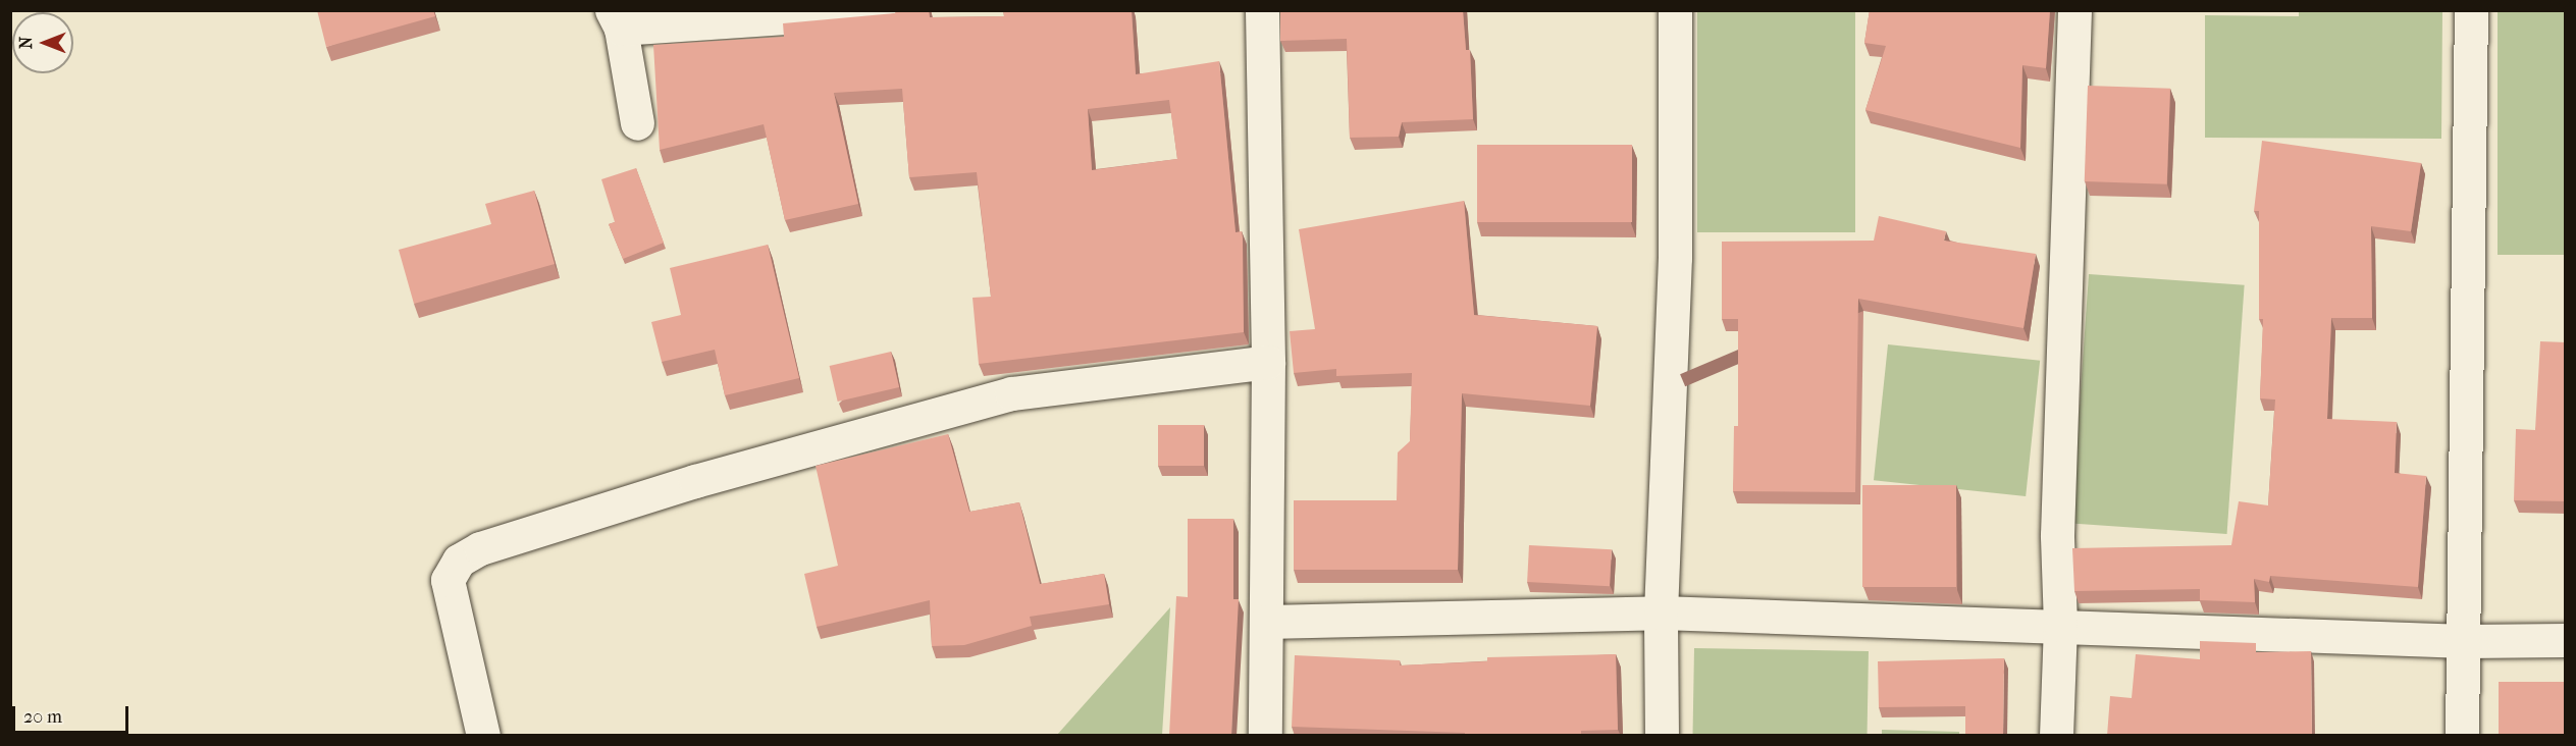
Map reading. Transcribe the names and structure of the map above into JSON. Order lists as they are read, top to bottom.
{
  "scale_bar": "20 m",
  "north": "left"
}
